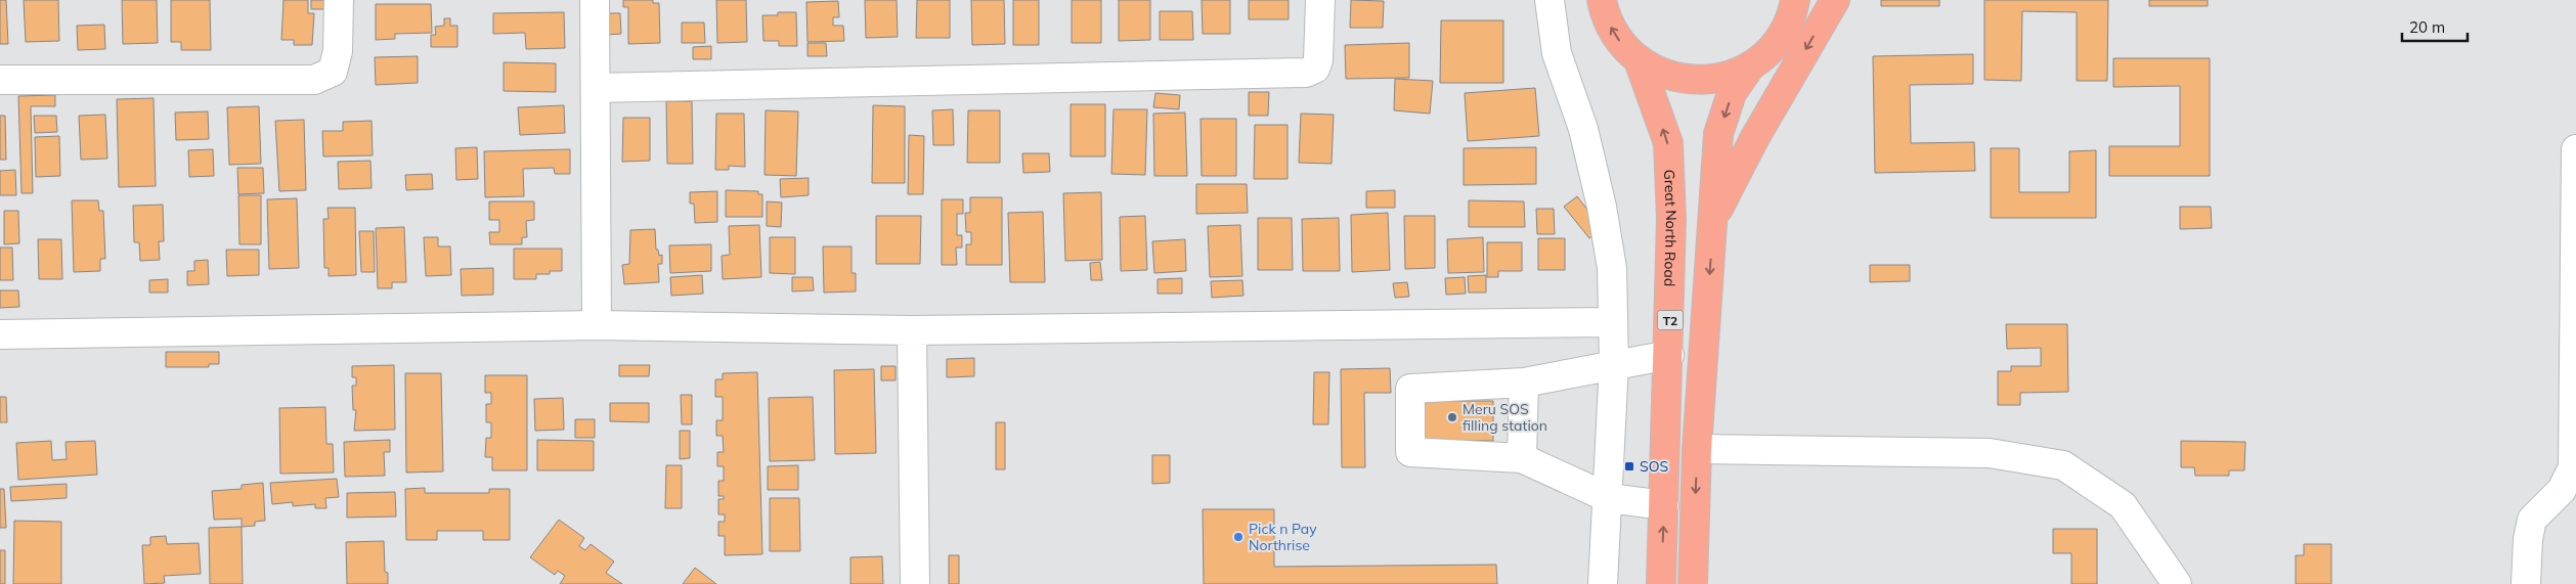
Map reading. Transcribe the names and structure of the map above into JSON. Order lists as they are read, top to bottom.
{
  "streets": {
    "main road": ["Great North Road", "T2"]
  },
  "crossings": [
    ["Great North Road", "T2"]
  ],
  "places": {
    "other": ["Meru SOS filling station", "Pick n Pay Northrise"],
    "transit": ["SOS"]
  },
  "scale_bar": "20 m"
}
